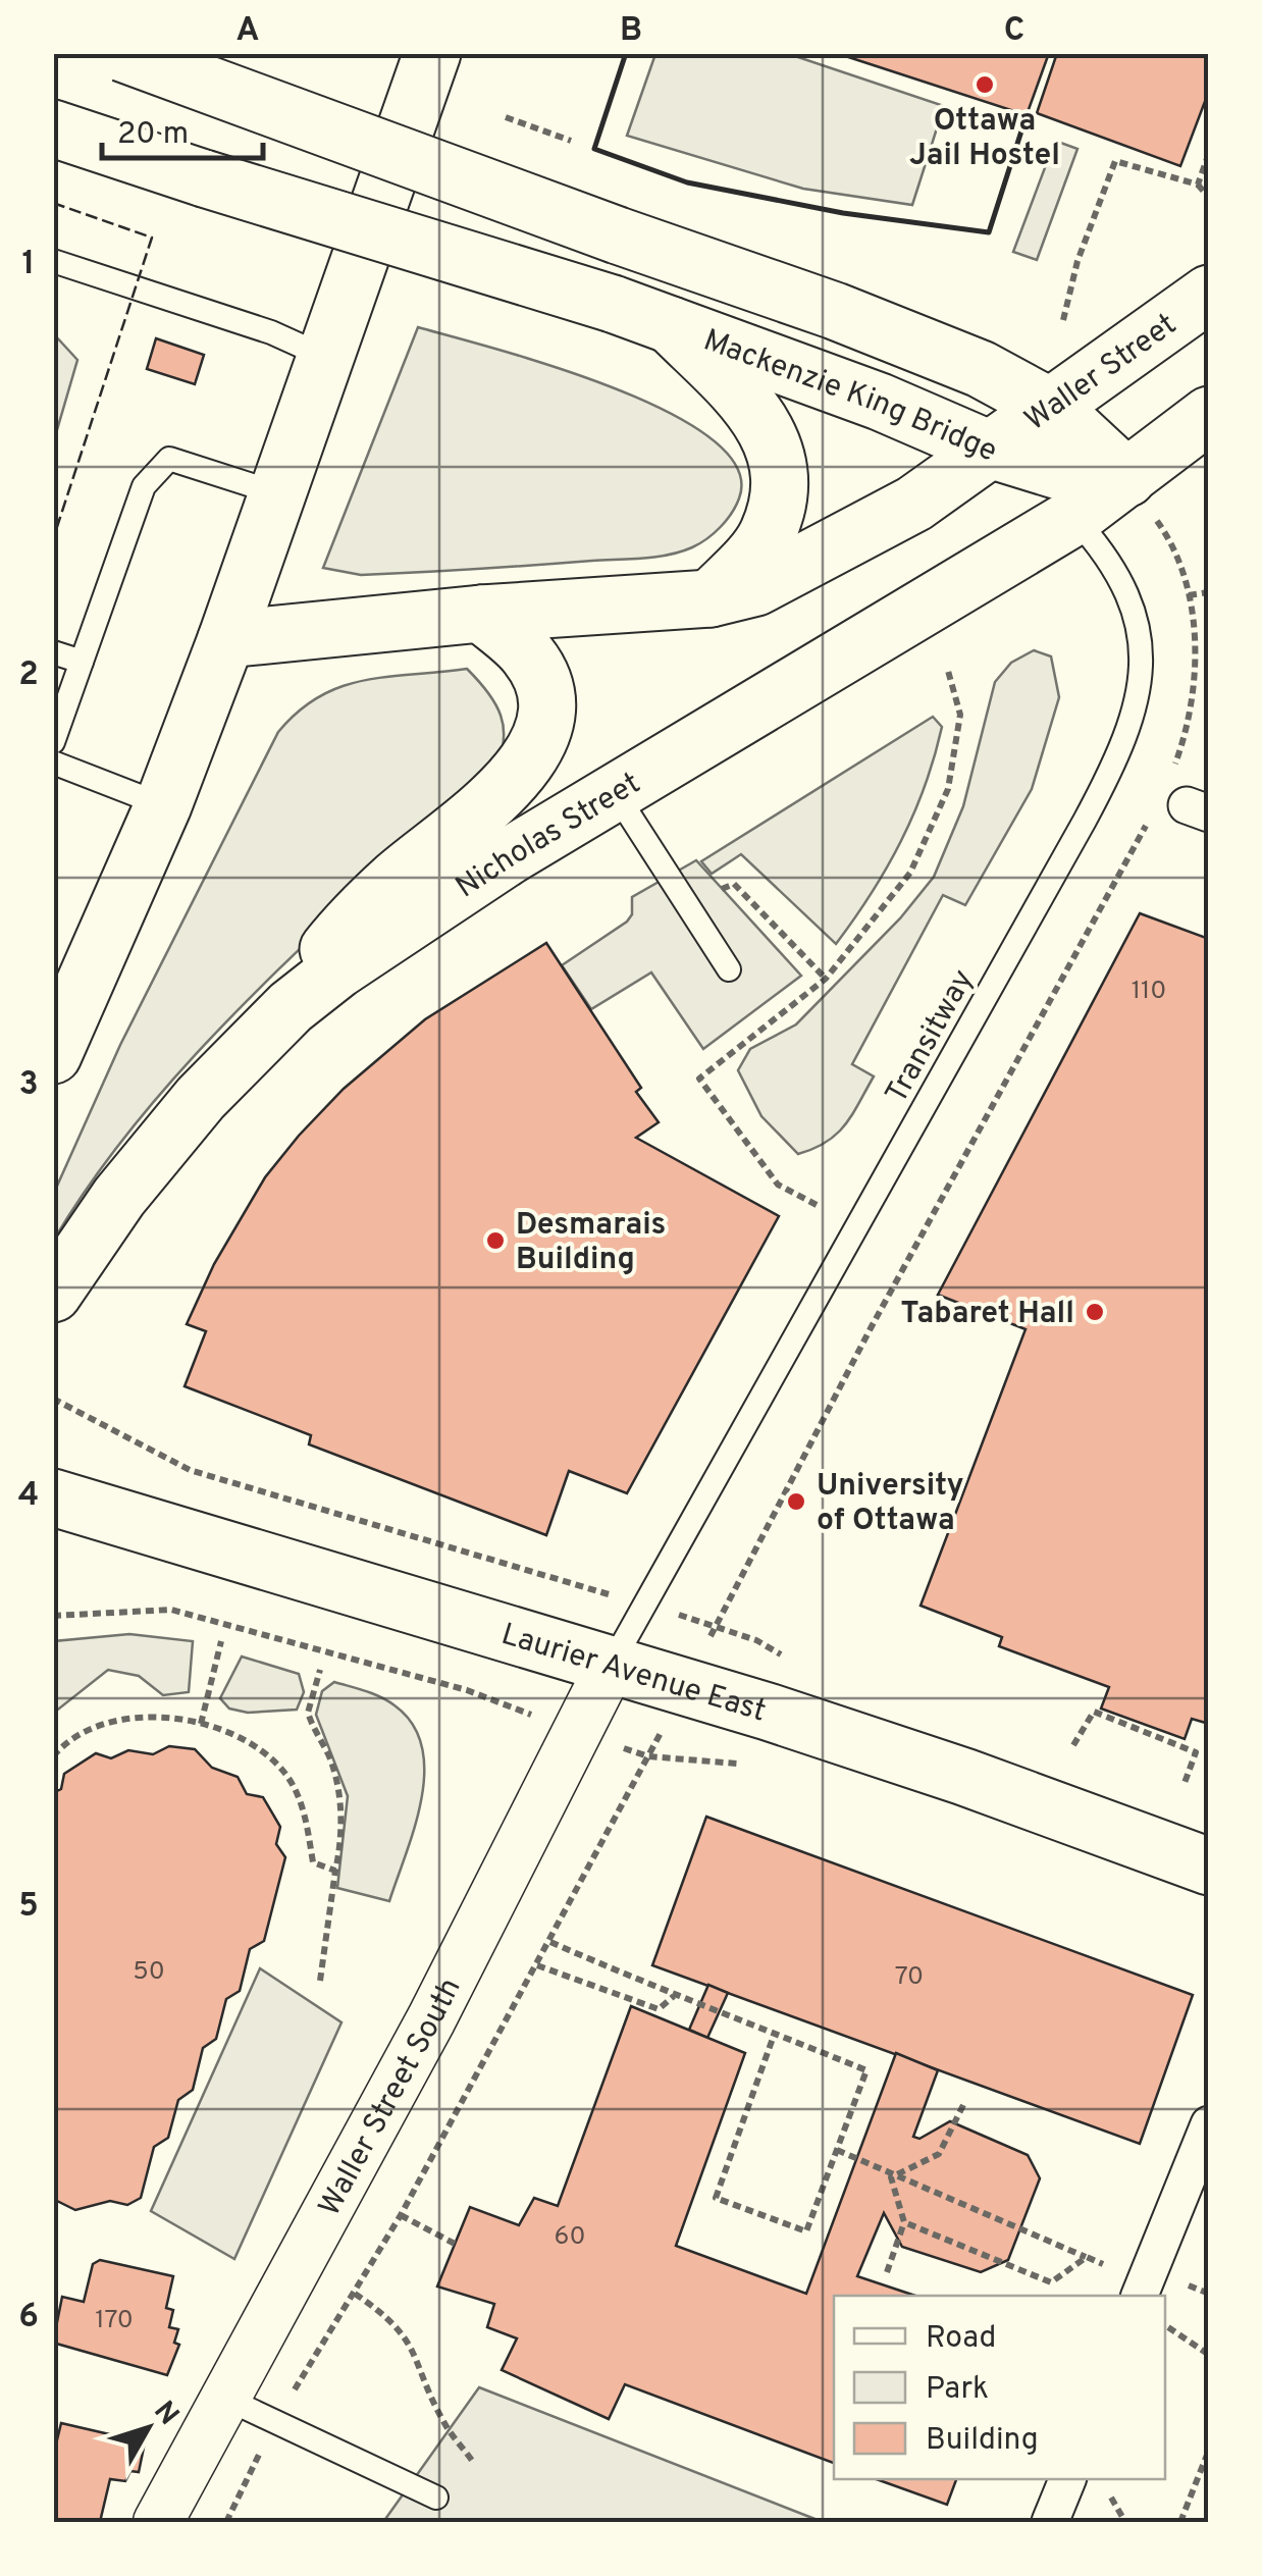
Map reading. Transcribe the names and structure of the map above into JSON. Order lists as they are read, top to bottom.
{
  "streets": {
    "main road": [
      "Waller Street",
      "Mackenzie King Bridge",
      "Nicholas Street",
      "Laurier Avenue East"
    ],
    "street": ["Waller Street South"],
    "lane": ["Transitway"]
  },
  "crossings": [
    ["Waller Street", "Mackenzie King Bridge"],
    ["Waller Street", "Transitway"],
    ["Mackenzie King Bridge", "Nicholas Street"],
    ["Mackenzie King Bridge", "Transitway"],
    ["Nicholas Street", "Transitway"],
    ["Transitway", "Laurier Avenue East"],
    ["Transitway", "Waller Street South"],
    ["Laurier Avenue East", "Waller Street South"]
  ],
  "places": [
    "Ottawa Jail Hostel",
    "Desmarais Building",
    "Tabaret Hall",
    "University of Ottawa"
  ],
  "house_numbers": [
    "110",
    "50",
    "70",
    "60",
    "170"
  ],
  "legend": ["Road", "Park", "Building"],
  "scale_bar": "20 m",
  "north": "top right",
  "grid": {
    "columns": ["A", "B", "C"],
    "rows": [
      "1",
      "2",
      "3",
      "4",
      "5",
      "6"
    ]
  }
}
